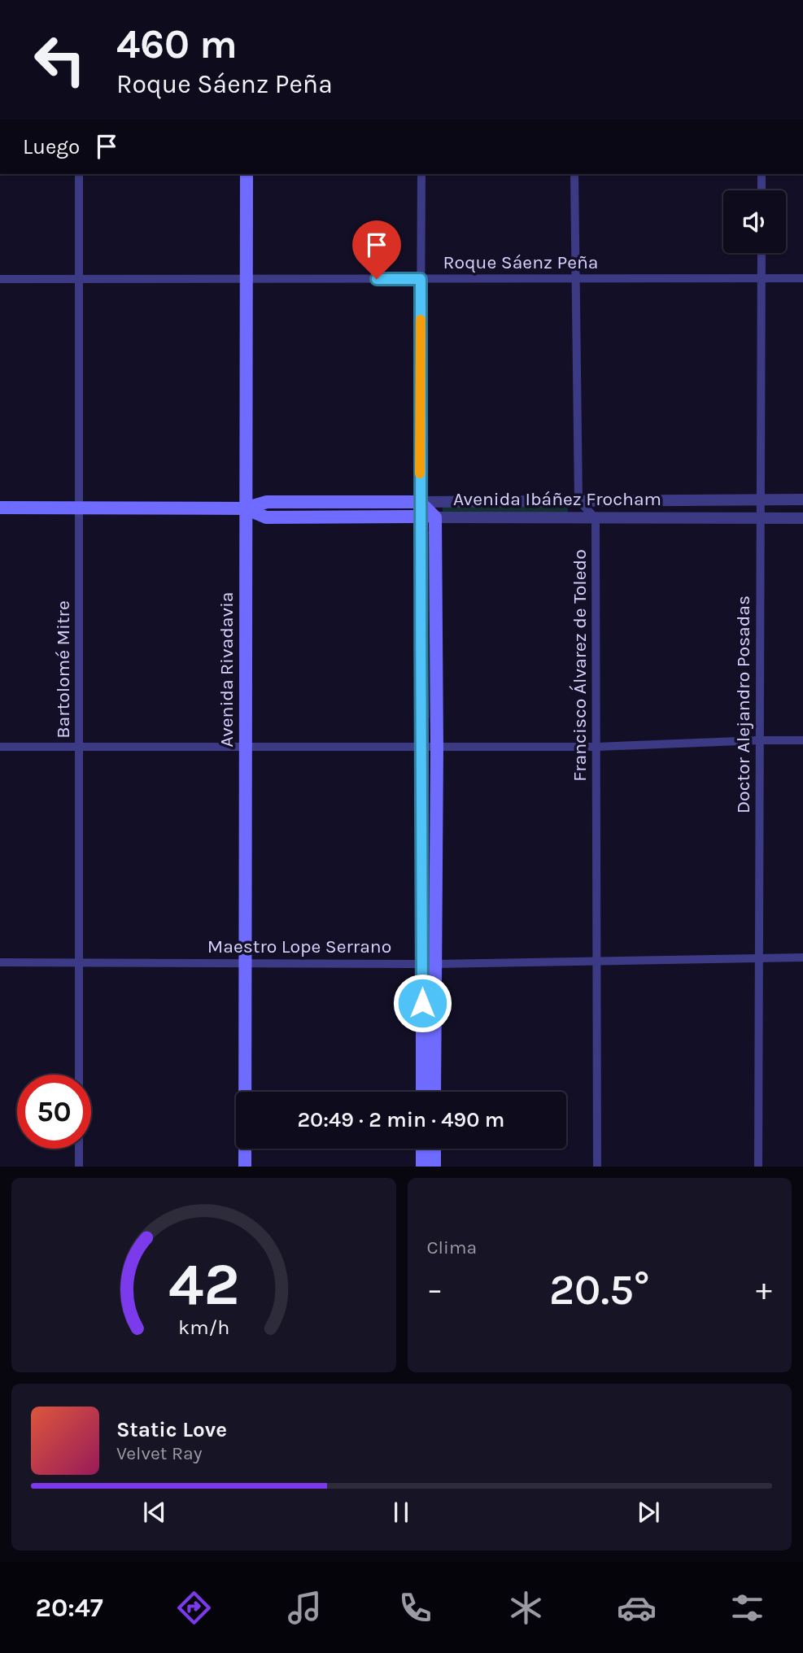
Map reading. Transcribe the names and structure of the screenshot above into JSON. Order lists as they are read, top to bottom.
{
  "streets": {
    "main road": ["Avenida Ibáñez Frocham", "Avenida Rivadavia"],
    "street": [
      "Roque Sáenz Peña",
      "Francisco Álvarez de Toledo",
      "Bartolomé Mitre",
      "Doctor Alejandro Posadas",
      "Maestro Lope Serrano"
    ]
  },
  "crossings": [
    ["Roque Sáenz Peña", "Bartolomé Mitre"],
    ["Roque Sáenz Peña", "Avenida Rivadavia"],
    ["Roque Sáenz Peña", "Doctor Alejandro Posadas"],
    ["Avenida Ibáñez Frocham", "Francisco Álvarez de Toledo"],
    ["Avenida Ibáñez Frocham", "Bartolomé Mitre"],
    ["Avenida Ibáñez Frocham", "Avenida Rivadavia"],
    ["Avenida Ibáñez Frocham", "Doctor Alejandro Posadas"],
    ["Francisco Álvarez de Toledo", "Maestro Lope Serrano"],
    ["Bartolomé Mitre", "Maestro Lope Serrano"],
    ["Avenida Rivadavia", "Maestro Lope Serrano"],
    ["Doctor Alejandro Posadas", "Maestro Lope Serrano"]
  ],
  "page": {
    "turn": ["460 m", "Roque Sáenz Peña"],
    "then": "Luego",
    "limit": "50",
    "trip": "20:49 · 2 min · 490 m",
    "tile": "Clima",
    "heat": ["−", "20.5°", "+"],
    "song": ["Static Love", "Velvet Ray"],
    "tabs": "20:47",
    "gauge": ["42", "km/h"]
  }
}
